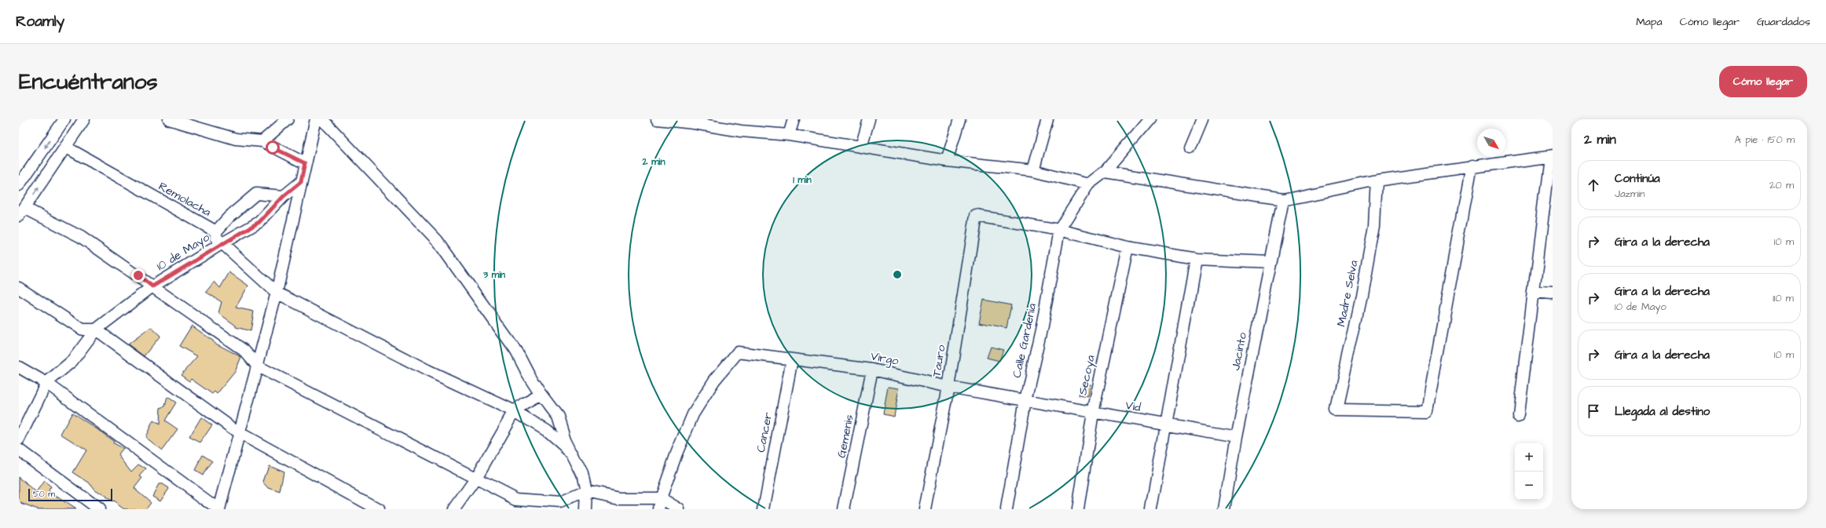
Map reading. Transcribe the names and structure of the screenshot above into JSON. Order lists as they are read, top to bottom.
{
  "streets": {
    "street": [
      "Remolacha",
      "10 de Mayo",
      "Madre Selva",
      "Calle Gardenia",
      "Jacinto",
      "Virgo",
      "Tauro",
      "Secoya",
      "Vid",
      "Cancer",
      "Gemenis"
    ]
  },
  "crossings": [
    ["Remolacha", "10 de Mayo"],
    ["Calle Gardenia", "Virgo"],
    ["Calle Gardenia", "Tauro"],
    ["Calle Gardenia", "Vid"],
    ["Jacinto", "Vid"],
    ["Virgo", "Tauro"],
    ["Virgo", "Vid"],
    ["Virgo", "Cancer"],
    ["Virgo", "Gemenis"],
    ["Secoya", "Vid"]
  ],
  "scale_bar": "50 m",
  "north": "bottom right",
  "page": {
    "header": "Roamly",
    "nav": ["Mapa", "Cómo llegar", "Guardados"],
    "buttons": "Cómo llegar",
    "title": "Encuéntranos",
    "heading": ["2 min", "A pie · 150 m"],
    "list": [
      ["Continúa", "Jazmin", "20 m"],
      ["Gira a la derecha", "10 m"],
      ["Gira a la derecha", "10 de Mayo", "110 m"],
      ["Gira a la derecha", "10 m"],
      "Llegada al destino"
    ],
    "map_buttons": ["+", "−"],
    "scale": "50 m"
  },
  "rings": ["2 min", "1 min", "3 min"]
}
